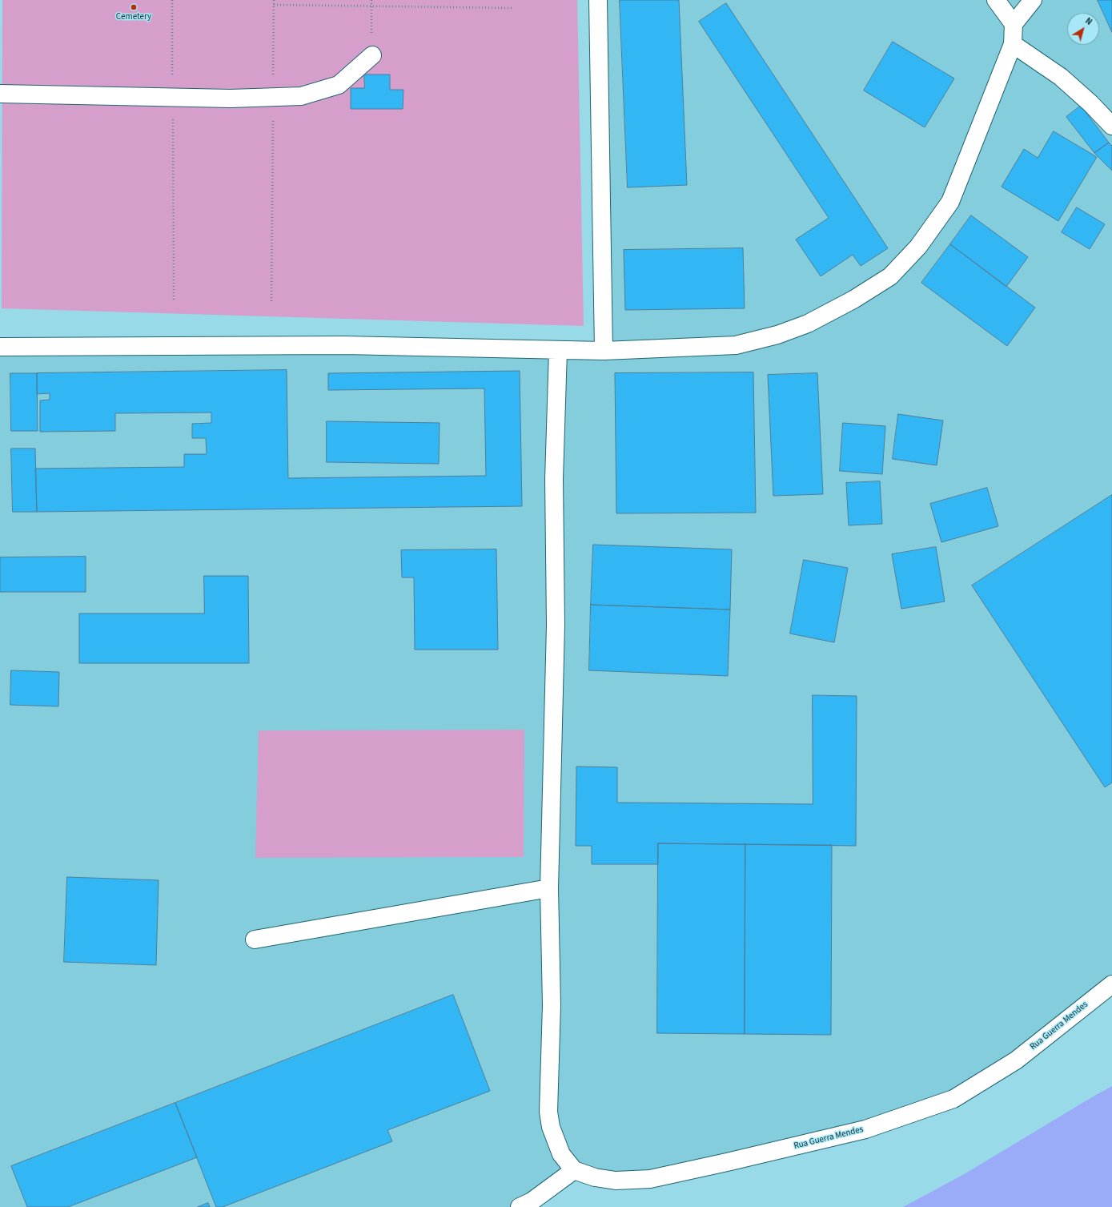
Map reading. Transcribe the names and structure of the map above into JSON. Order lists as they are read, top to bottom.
{
  "streets": {
    "street": ["Rua Guerra Mendes"]
  },
  "places": ["Cemetery"],
  "north": "top right"
}
